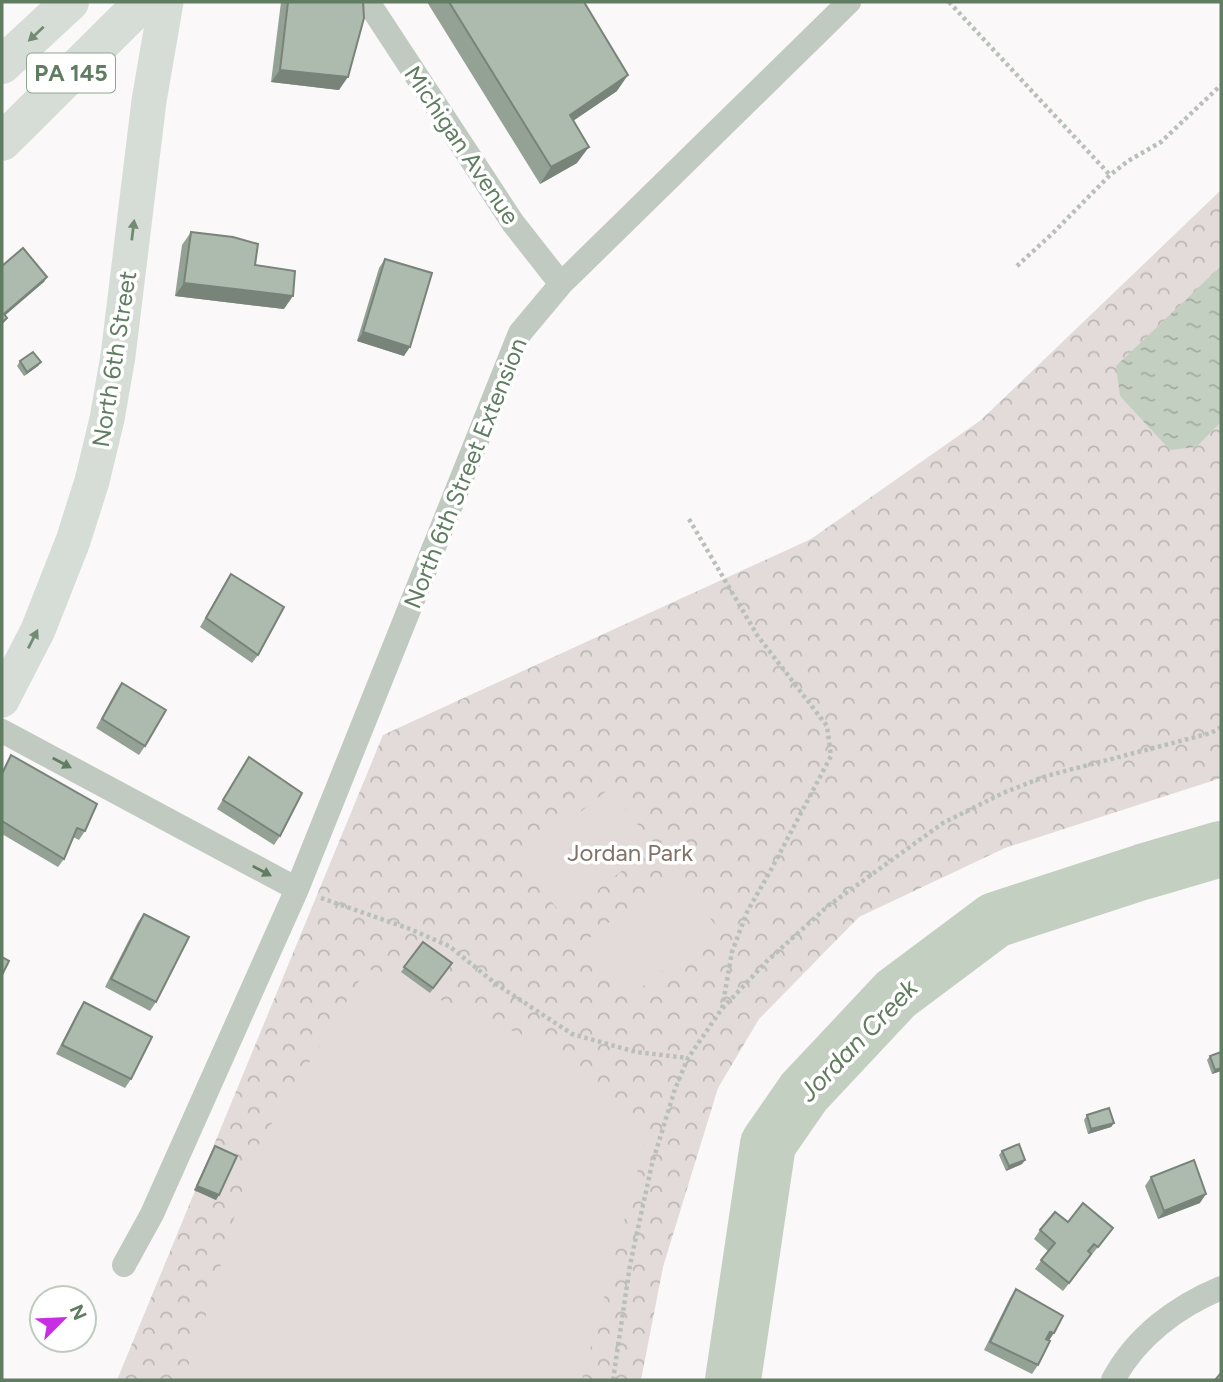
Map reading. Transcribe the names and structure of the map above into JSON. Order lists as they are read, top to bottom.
{
  "streets": {
    "main road": ["PA 145"],
    "street": ["Michigan Avenue", "North 6th Street", "North 6th Street Extension"]
  },
  "crossings": [
    ["Michigan Avenue", "North 6th Street Extension"]
  ],
  "one_way": ["North 6th Street"],
  "water": ["Jordan Creek"],
  "parks": ["Jordan Park"],
  "north": "top right"
}
